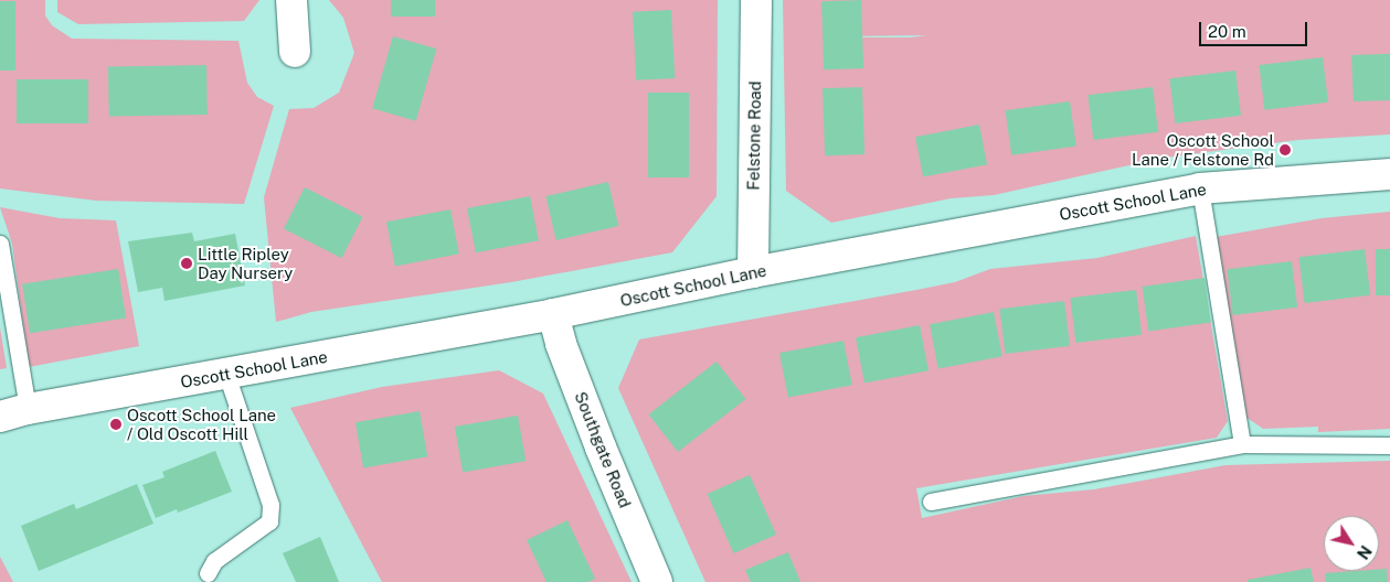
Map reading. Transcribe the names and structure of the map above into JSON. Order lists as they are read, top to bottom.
{
  "streets": {
    "street": ["Felstone Road", "Oscott School Lane", "Southgate Road"]
  },
  "crossings": [
    ["Felstone Road", "Oscott School Lane"],
    ["Oscott School Lane", "Southgate Road"]
  ],
  "places": ["Oscott School Lane / Felstone Rd", "Little Ripley Day Nursery", "Oscott School Lane / Old Oscott Hill"],
  "scale_bar": "20 m",
  "north": "bottom right"
}
